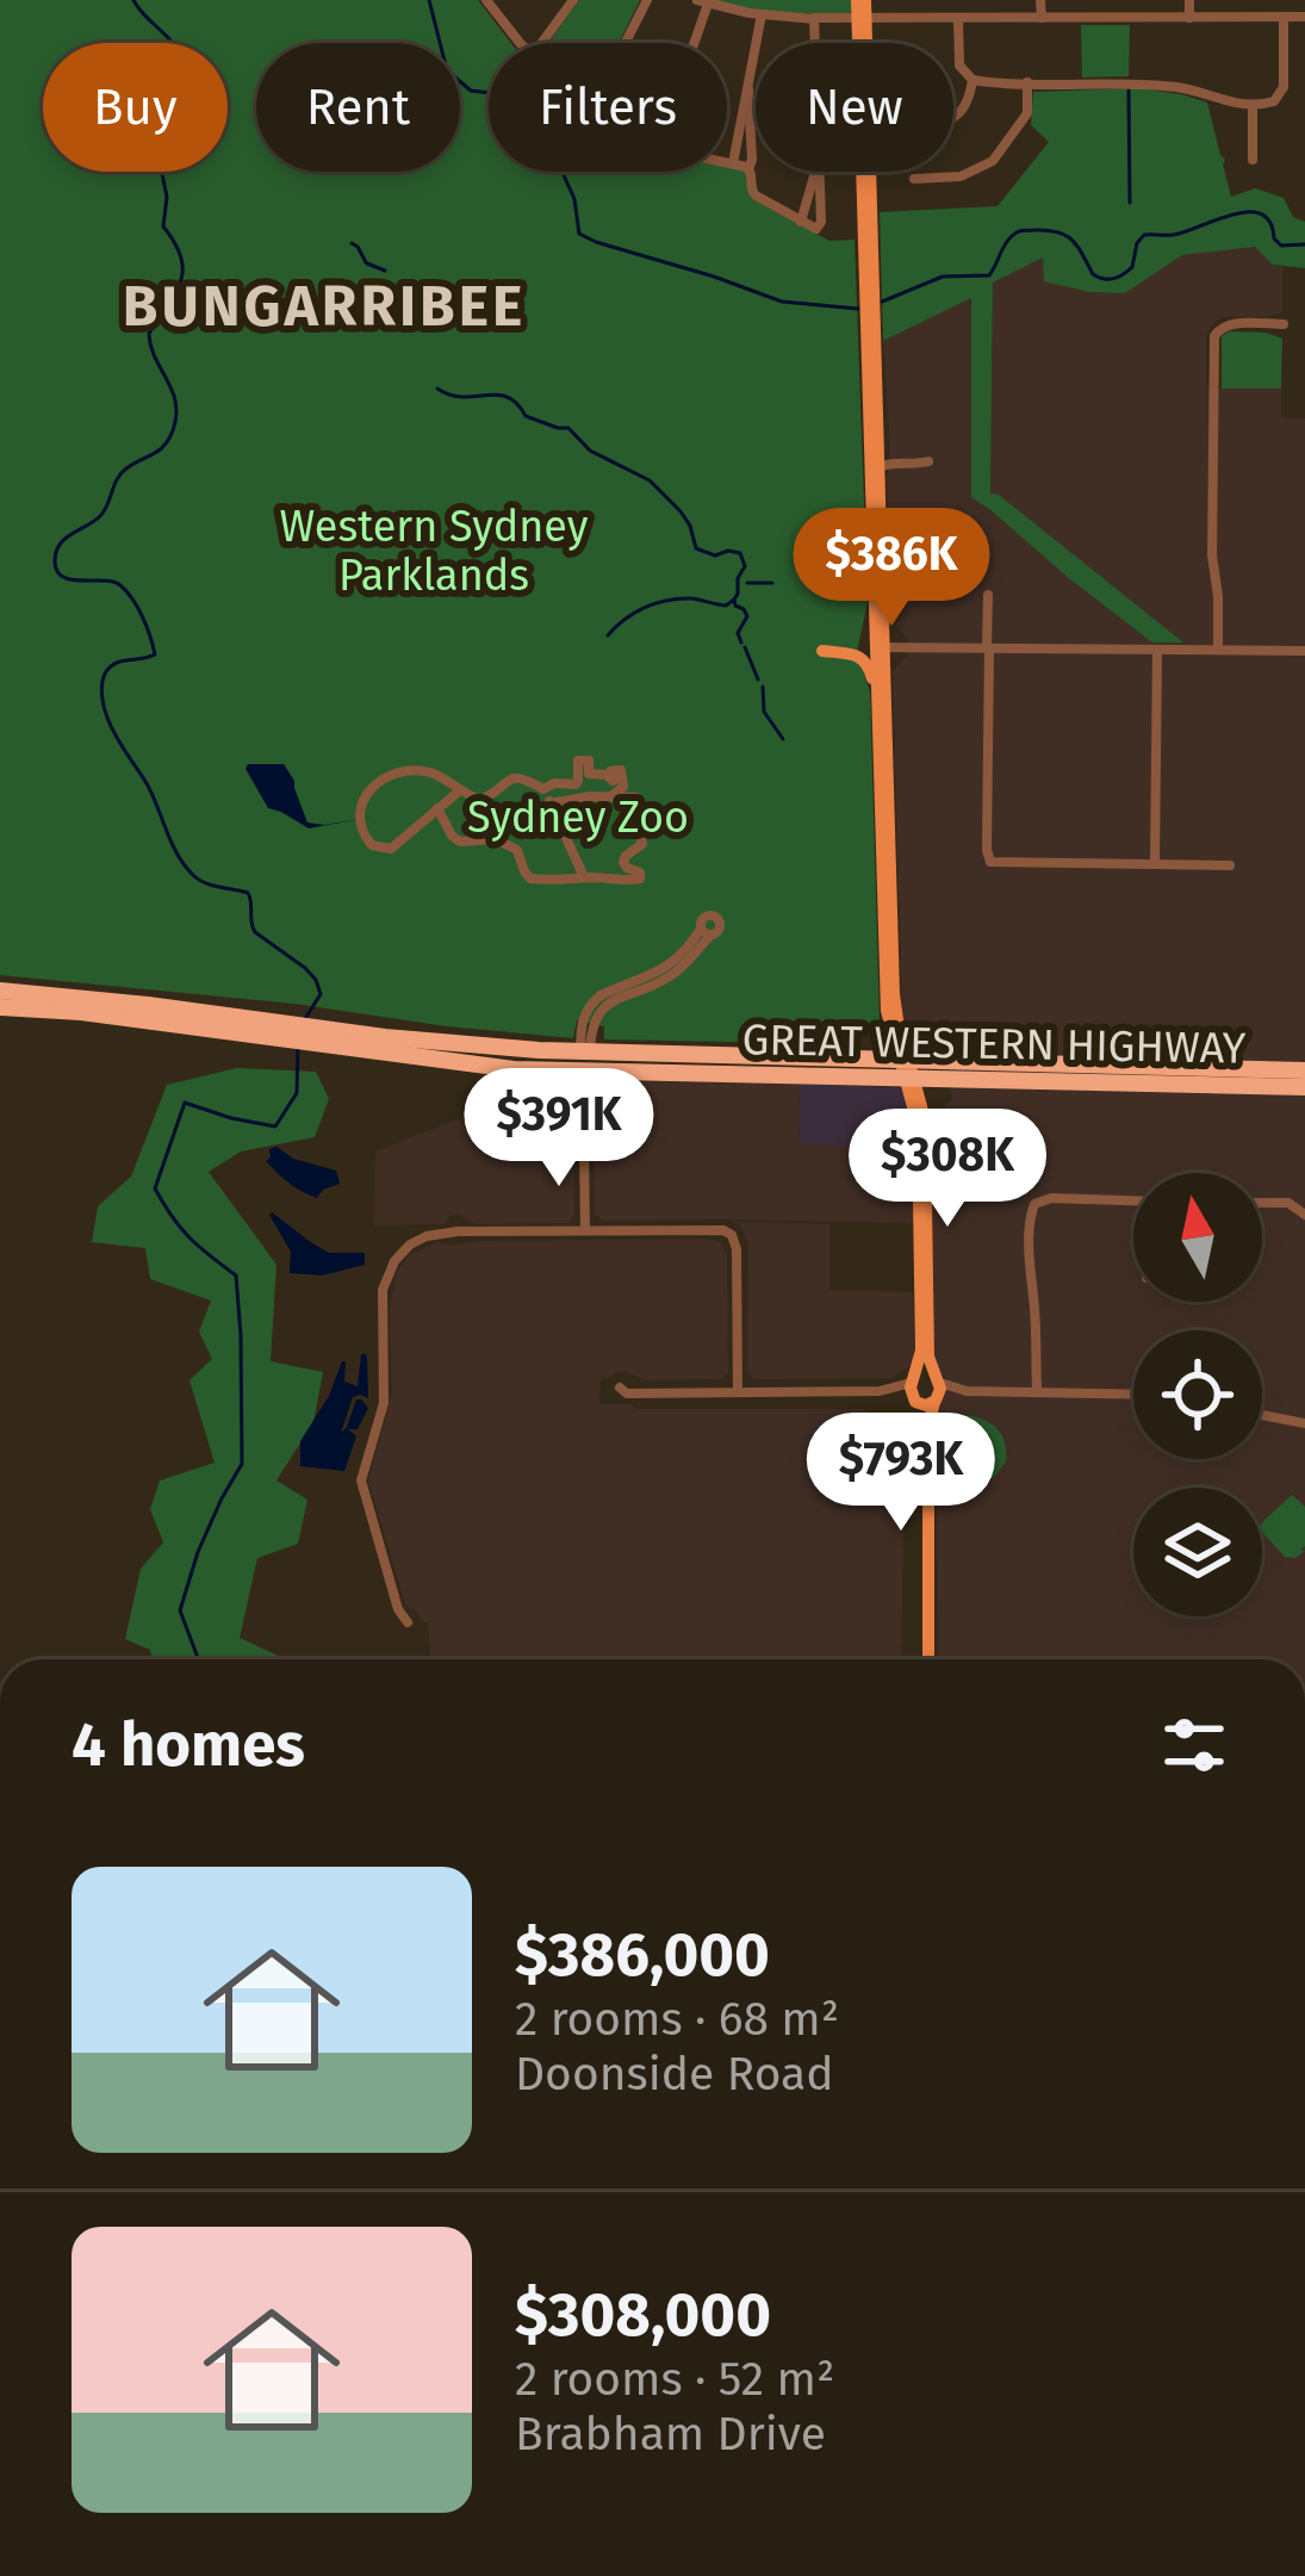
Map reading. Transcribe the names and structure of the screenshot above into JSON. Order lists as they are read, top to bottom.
{
  "streets": {
    "highway": ["GREAT WESTERN HIGHWAY"]
  },
  "districts": ["BUNGARRIBEE"],
  "parks": ["Western Sydney Parklands", "Sydney Zoo"],
  "north": "top",
  "page": {
    "chip": [
      "Buy",
      "Rent",
      "Filters",
      "New"
    ],
    "price": [
      "$386K",
      "$391K",
      "$308K",
      "$793K"
    ],
    "heading": "4 homes",
    "list": [
      {
        "name": "$386,000",
        "note": "2 rooms · 68 m² · Doonside Road"
      },
      {
        "name": "$308,000",
        "note": "2 rooms · 52 m² · Brabham Drive"
      }
    ]
  }
}
